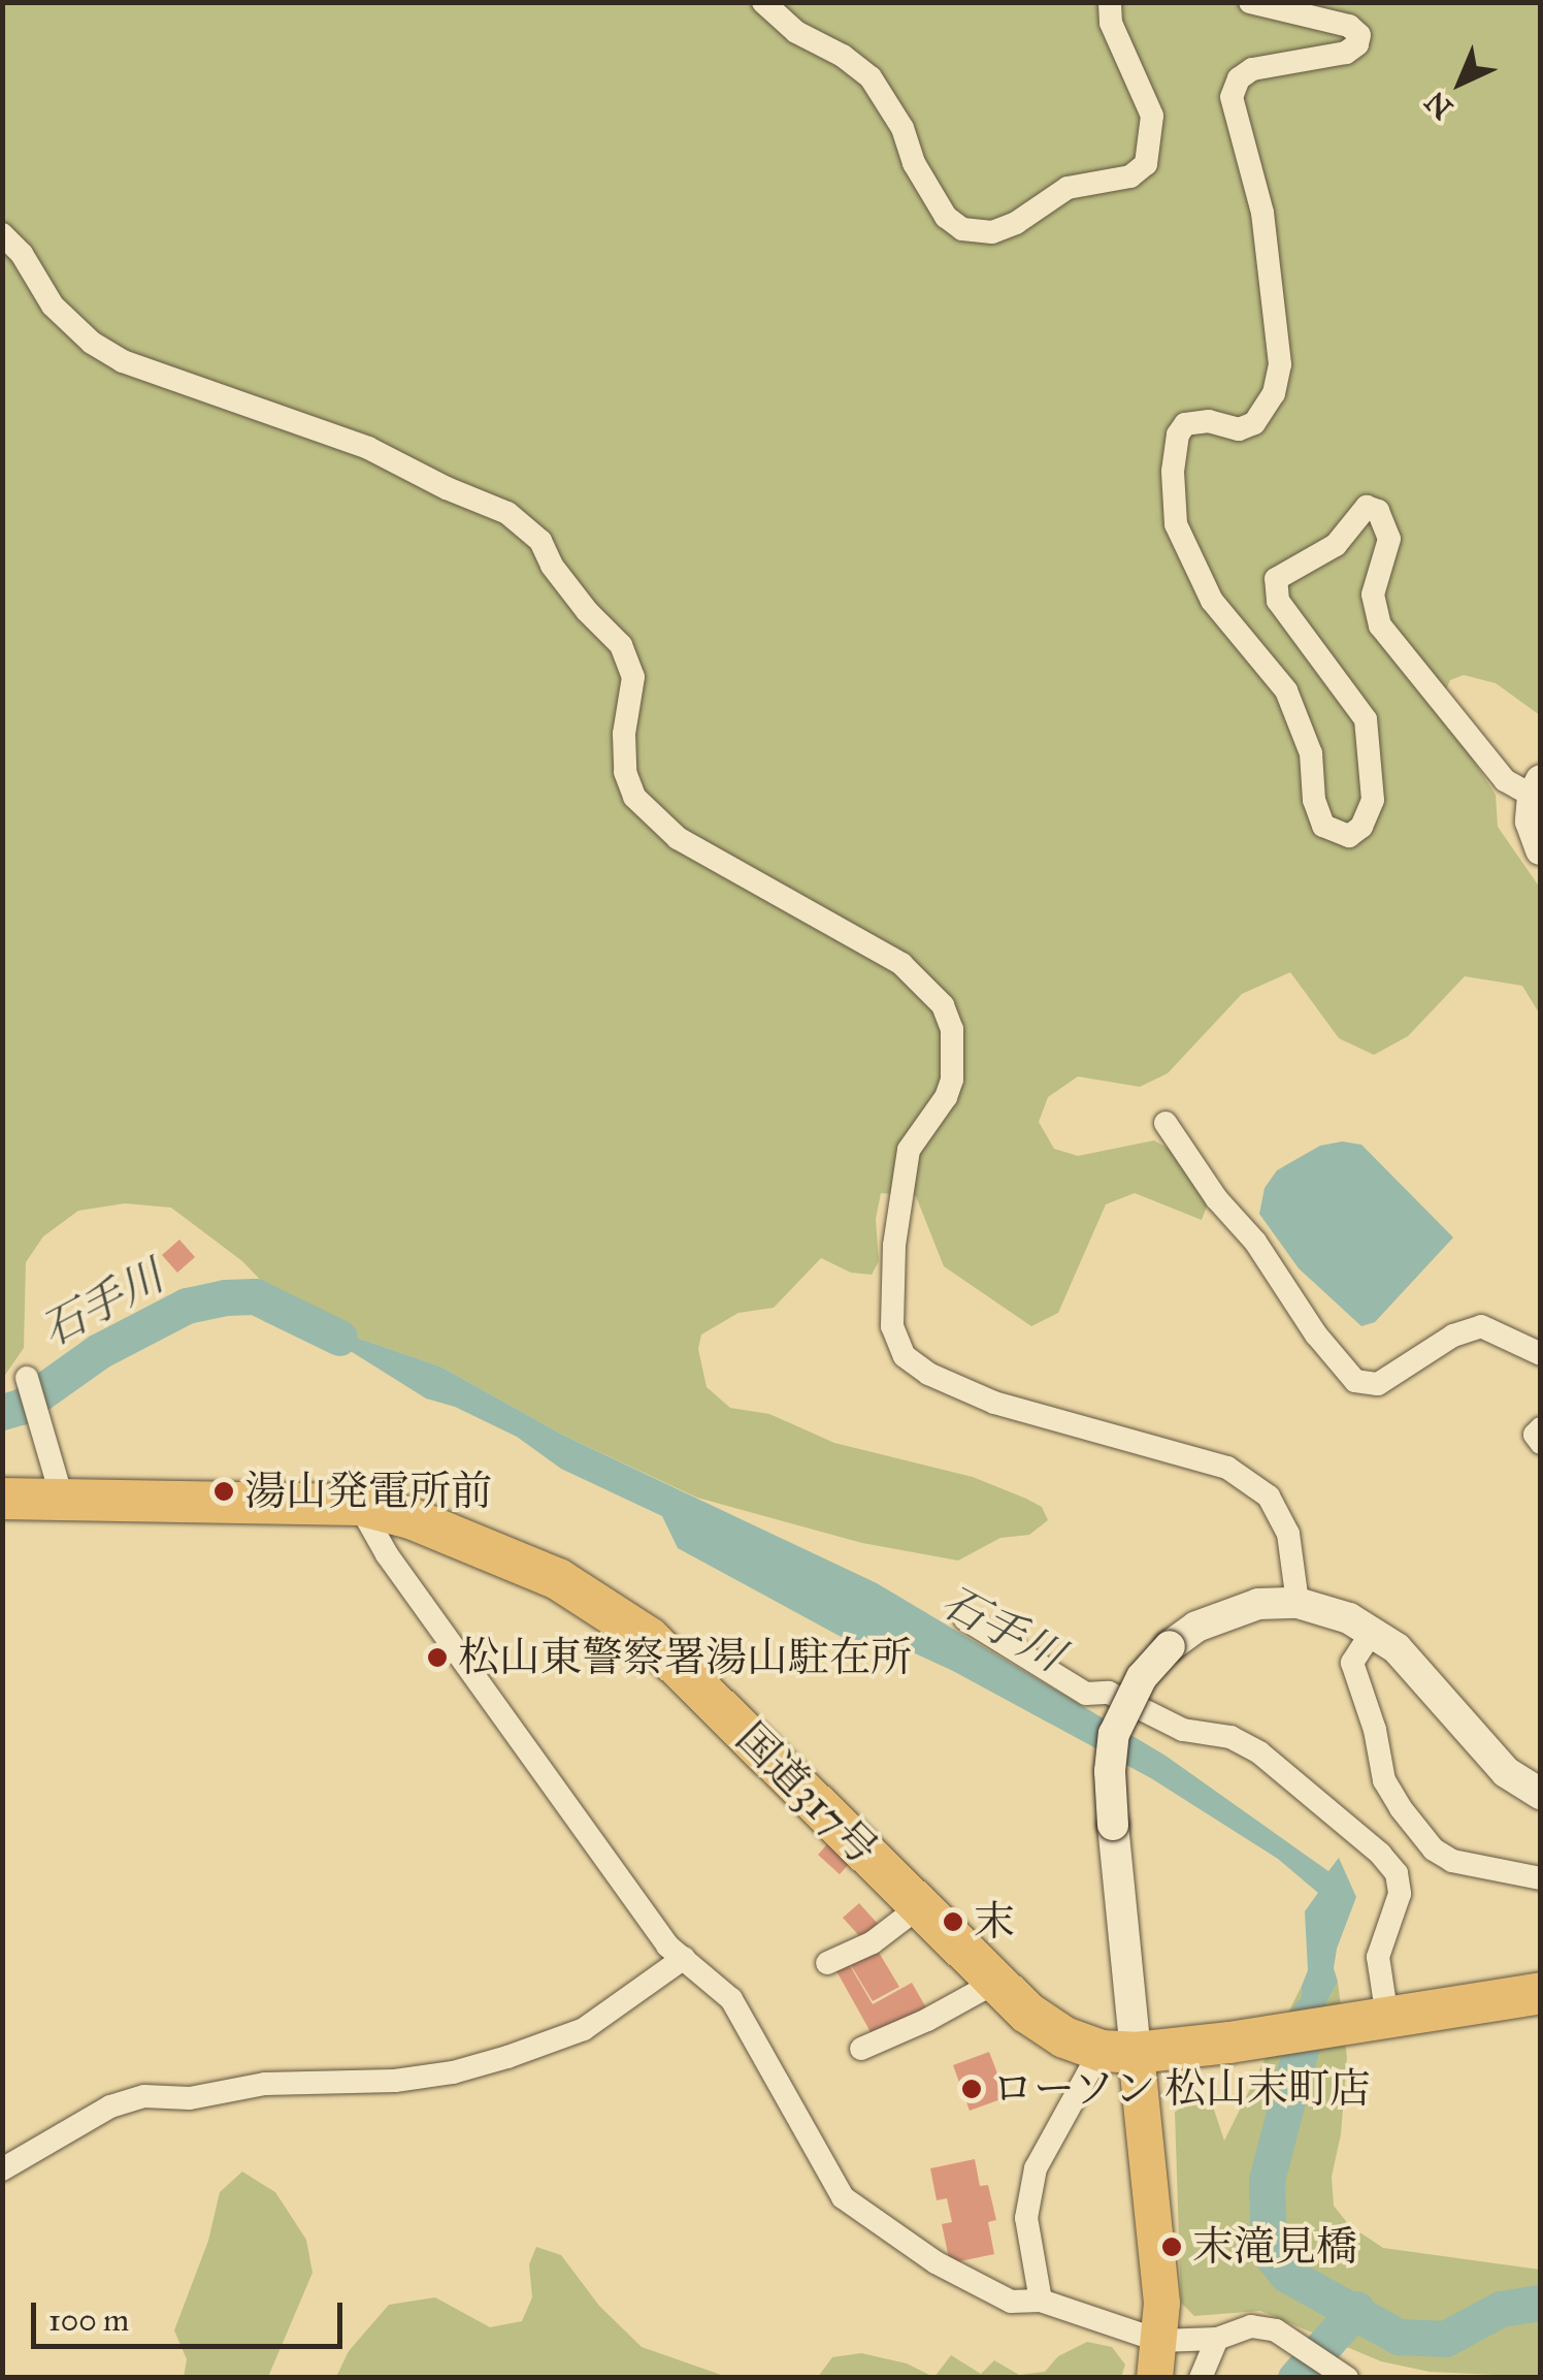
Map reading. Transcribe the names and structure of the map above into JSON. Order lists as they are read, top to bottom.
{
  "streets": {
    "highway": ["国道317号"]
  },
  "water": ["石手川"],
  "places": [
    "湯山発電所前",
    "松山東警察署湯山駐在所",
    "末",
    "ローソン 松山末町店",
    "末滝見橋"
  ],
  "scale_bar": "100 m",
  "north": "bottom left"
}
